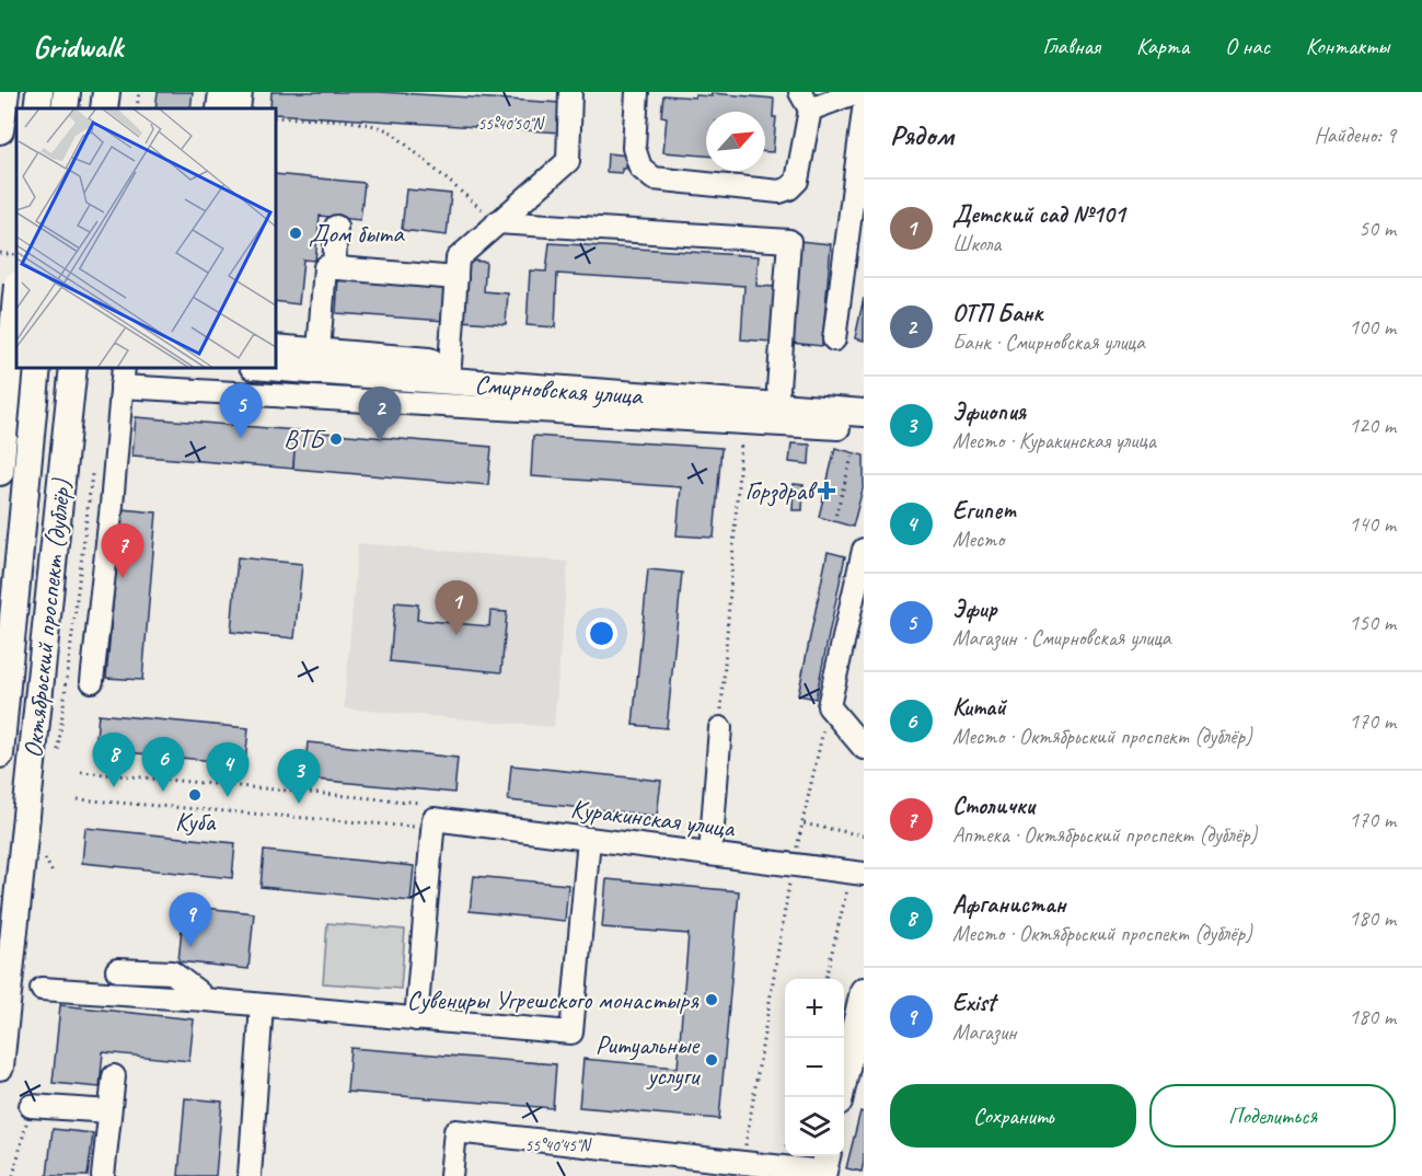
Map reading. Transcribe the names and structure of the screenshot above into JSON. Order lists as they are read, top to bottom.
{
  "streets": {
    "main road": ["Смирновская улица", "Октябрьский проспект (дублёр)"],
    "street": ["Куракинская улица"]
  },
  "places": {
    "other": [
      "Дом быта",
      "ВТБ",
      "Куба",
      "Сувениры Угрешского монастыря",
      "Ритуальные услуги"
    ],
    "health": ["Горздрав"]
  },
  "north": "top right",
  "page": {
    "header": "Gridwalk",
    "nav": [
      "Главная",
      "Карта",
      "О нас",
      "Контакты"
    ],
    "heading": ["Рядом", "Найдено: 9"],
    "list": [
      {
        "mark": "1",
        "name": "Детский сад №101",
        "note": "Школа",
        "value": "50 m"
      },
      {
        "mark": "2",
        "name": "ОТП Банк",
        "note": "Банк · Смирновская улица",
        "value": "100 m"
      },
      {
        "mark": "3",
        "name": "Эфиопия",
        "note": "Место · Куракинская улица",
        "value": "120 m"
      },
      {
        "mark": "4",
        "name": "Египет",
        "note": "Место",
        "value": "140 m"
      },
      {
        "mark": "5",
        "name": "Эфир",
        "note": "Магазин · Смирновская улица",
        "value": "150 m"
      },
      {
        "mark": "6",
        "name": "Китай",
        "note": "Место · Октябрьский проспект (дублёр)",
        "value": "170 m"
      },
      {
        "mark": "7",
        "name": "Столички",
        "note": "Аптека · Октябрьский проспект (дублёр)",
        "value": "170 m"
      },
      {
        "mark": "8",
        "name": "Афганистан",
        "note": "Место · Октябрьский проспект (дублёр)",
        "value": "180 m"
      },
      {
        "mark": "9",
        "name": "Exist",
        "note": "Магазин",
        "value": "180 m"
      }
    ],
    "pins": [
      "5",
      "2",
      "7",
      "1",
      "8",
      "6",
      "4",
      "3",
      "9"
    ],
    "map_buttons": ["+", "−"],
    "buttons": ["Сохранить", "Поделиться"]
  },
  "coordinates": ["55°40'50\"N", "55°40'45\"N"]
}
